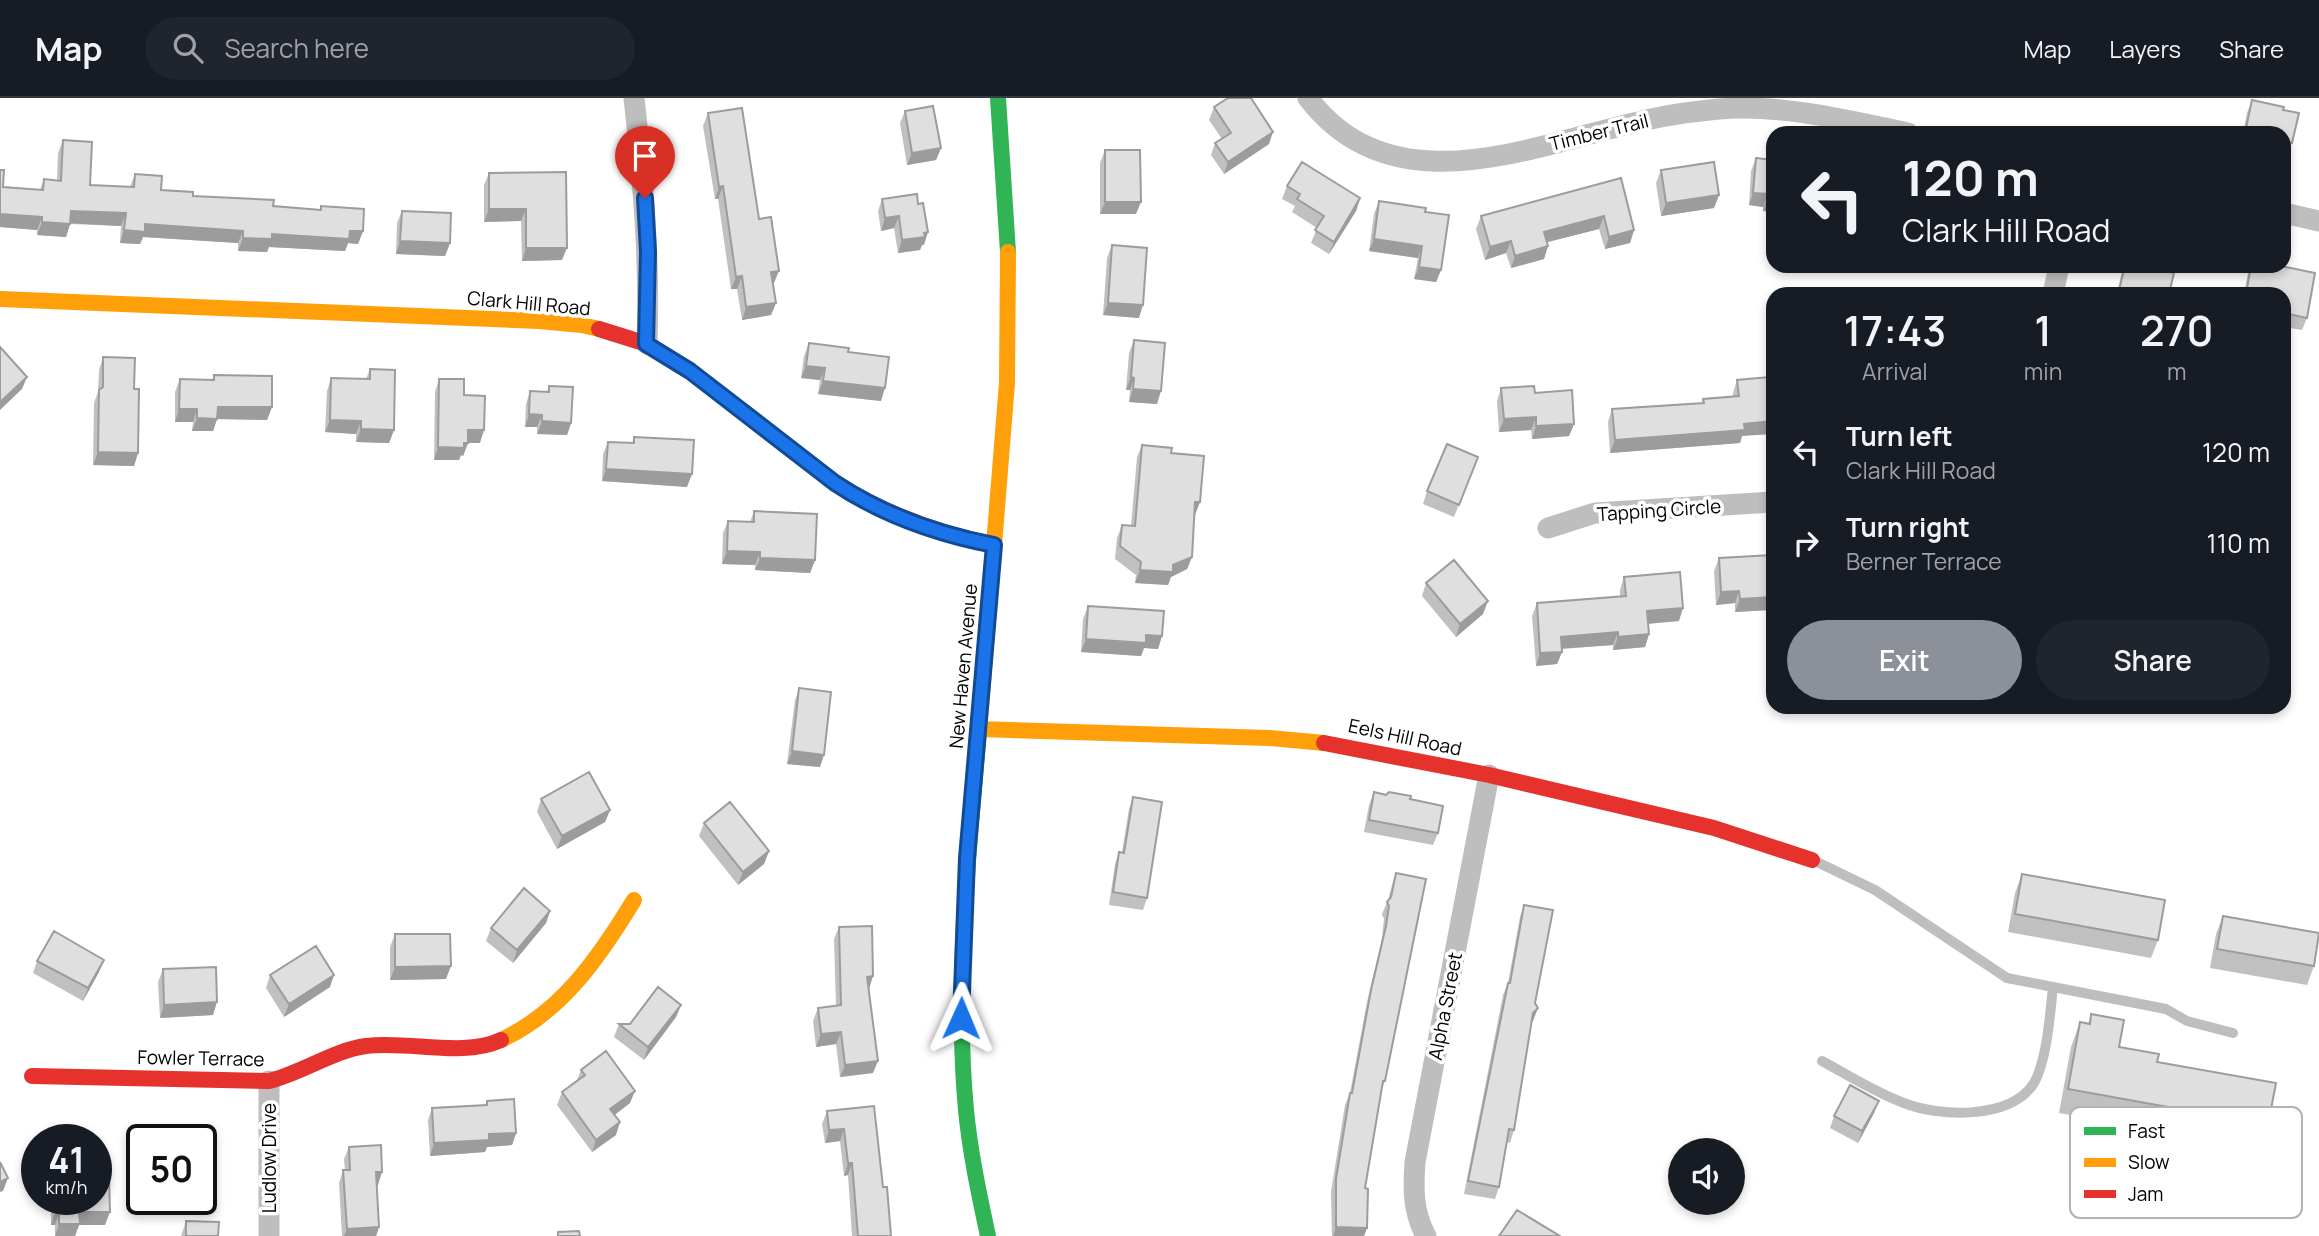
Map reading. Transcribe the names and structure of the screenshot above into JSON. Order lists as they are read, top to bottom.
{
  "streets": {
    "street": [
      "Timber Trail",
      "Clark Hill Road",
      "Tapping Circle",
      "New Haven Avenue",
      "Eels Hill Road",
      "Alpha Street",
      "Fowler Terrace",
      "Ludlow Drive"
    ]
  },
  "crossings": [
    ["Clark Hill Road", "New Haven Avenue"],
    ["New Haven Avenue", "Eels Hill Road"],
    ["Eels Hill Road", "Alpha Street"],
    ["Fowler Terrace", "Ludlow Drive"]
  ],
  "legend": ["Fast", "Slow", "Jam"],
  "page": {
    "header": "Map",
    "search": "Search here",
    "nav": ["Map", "Layers", "Share"],
    "turn": ["120 m", "Clark Hill Road"],
    "eta": [
      "17:43",
      "Arrival",
      "1",
      "min",
      "270",
      "m"
    ],
    "list": [
      {
        "name": "Turn left",
        "note": "Clark Hill Road",
        "value": "120 m"
      },
      {
        "name": "Turn right",
        "note": "Berner Terrace",
        "value": "110 m"
      }
    ],
    "buttons": ["Exit", "Share"],
    "speed": "41 km/h",
    "limit": "50"
  }
}
